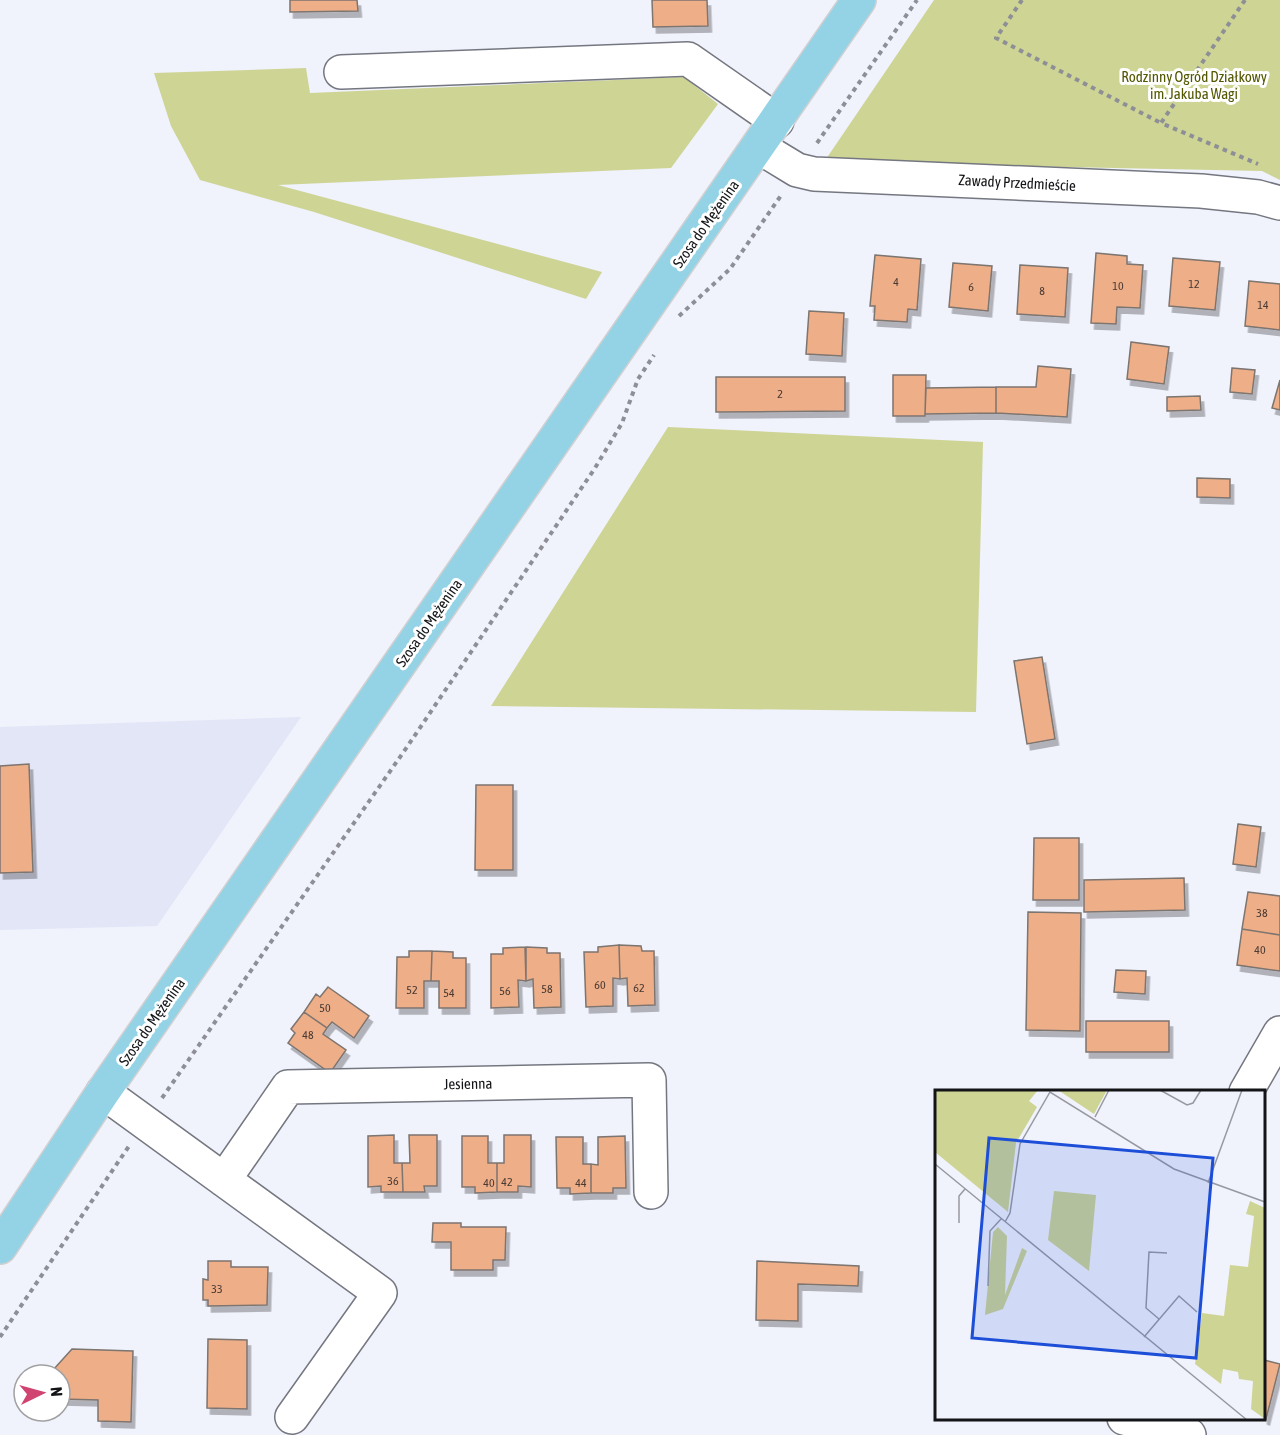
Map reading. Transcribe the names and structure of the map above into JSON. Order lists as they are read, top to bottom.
{
  "streets": {
    "main road": ["Szosa do Mężenina"],
    "street": ["Zawady Przedmieście", "Jesienna"]
  },
  "crossings": [
    ["Zawady Przedmieście", "Szosa do Mężenina"]
  ],
  "parks": ["Rodzinny Ogród Działkowy im. Jakuba Wagi"],
  "house_numbers": [
    "4",
    "12",
    "10",
    "6",
    "8",
    "14",
    "2",
    "38",
    "40",
    "60",
    "62",
    "58",
    "52",
    "56",
    "54",
    "50",
    "48",
    "36",
    "42",
    "40",
    "44",
    "33"
  ],
  "north": "right"
}
